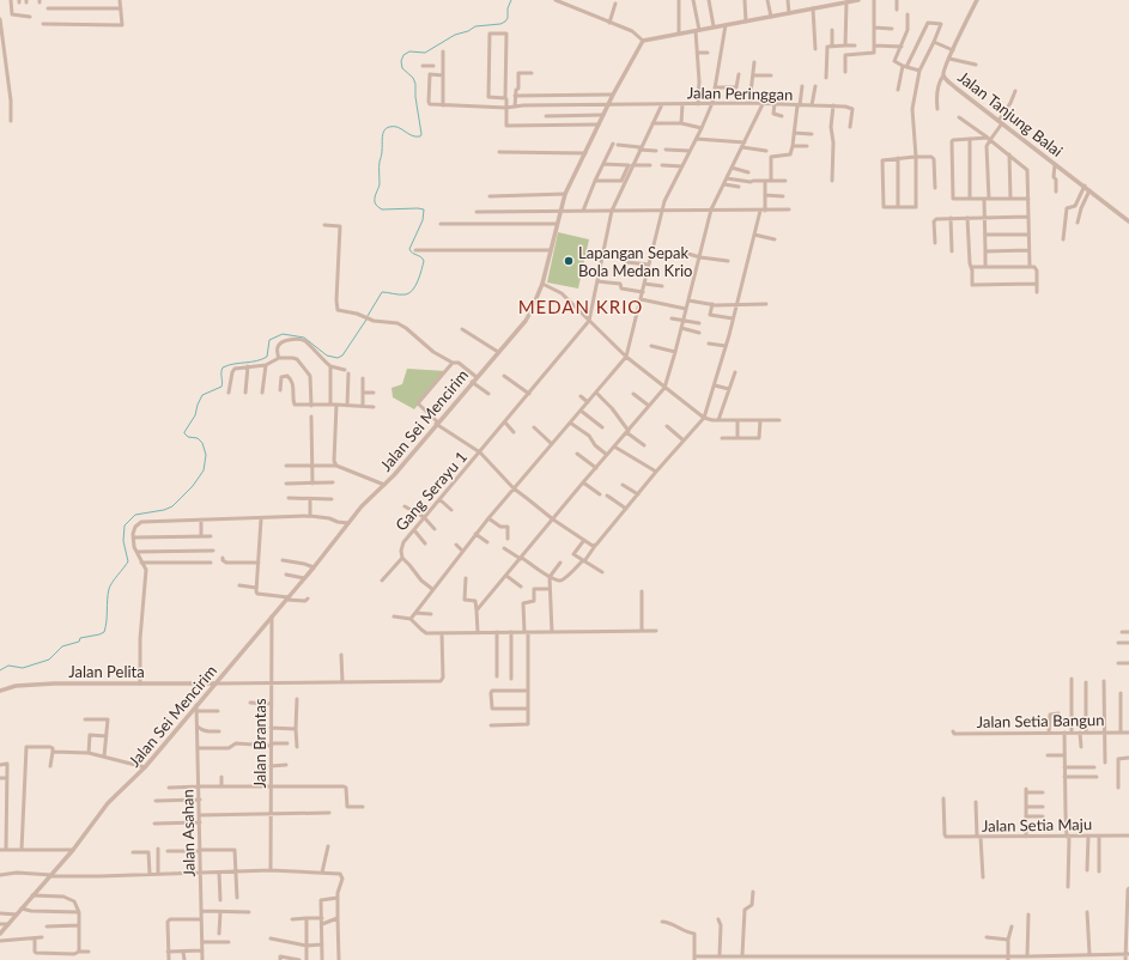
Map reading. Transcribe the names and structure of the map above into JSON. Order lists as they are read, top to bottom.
{
  "streets": {
    "street": [
      "Jalan Peringgan",
      "Jalan Tanjung Balai",
      "Jalan Sei Mencirim",
      "Gang Serayu 1",
      "Jalan Pelita",
      "Jalan Setia Bangun",
      "Jalan Brantas",
      "Jalan Setia Maju",
      "Jalan Asahan"
    ]
  },
  "crossings": [
    ["Jalan Peringgan", "Jalan Sei Mencirim"],
    ["Jalan Sei Mencirim", "Jalan Pelita"],
    ["Jalan Sei Mencirim", "Jalan Brantas"],
    ["Jalan Sei Mencirim", "Jalan Asahan"]
  ],
  "districts": ["MEDAN KRIO"],
  "places": ["Lapangan Sepak Bola Medan Krio"]
}
